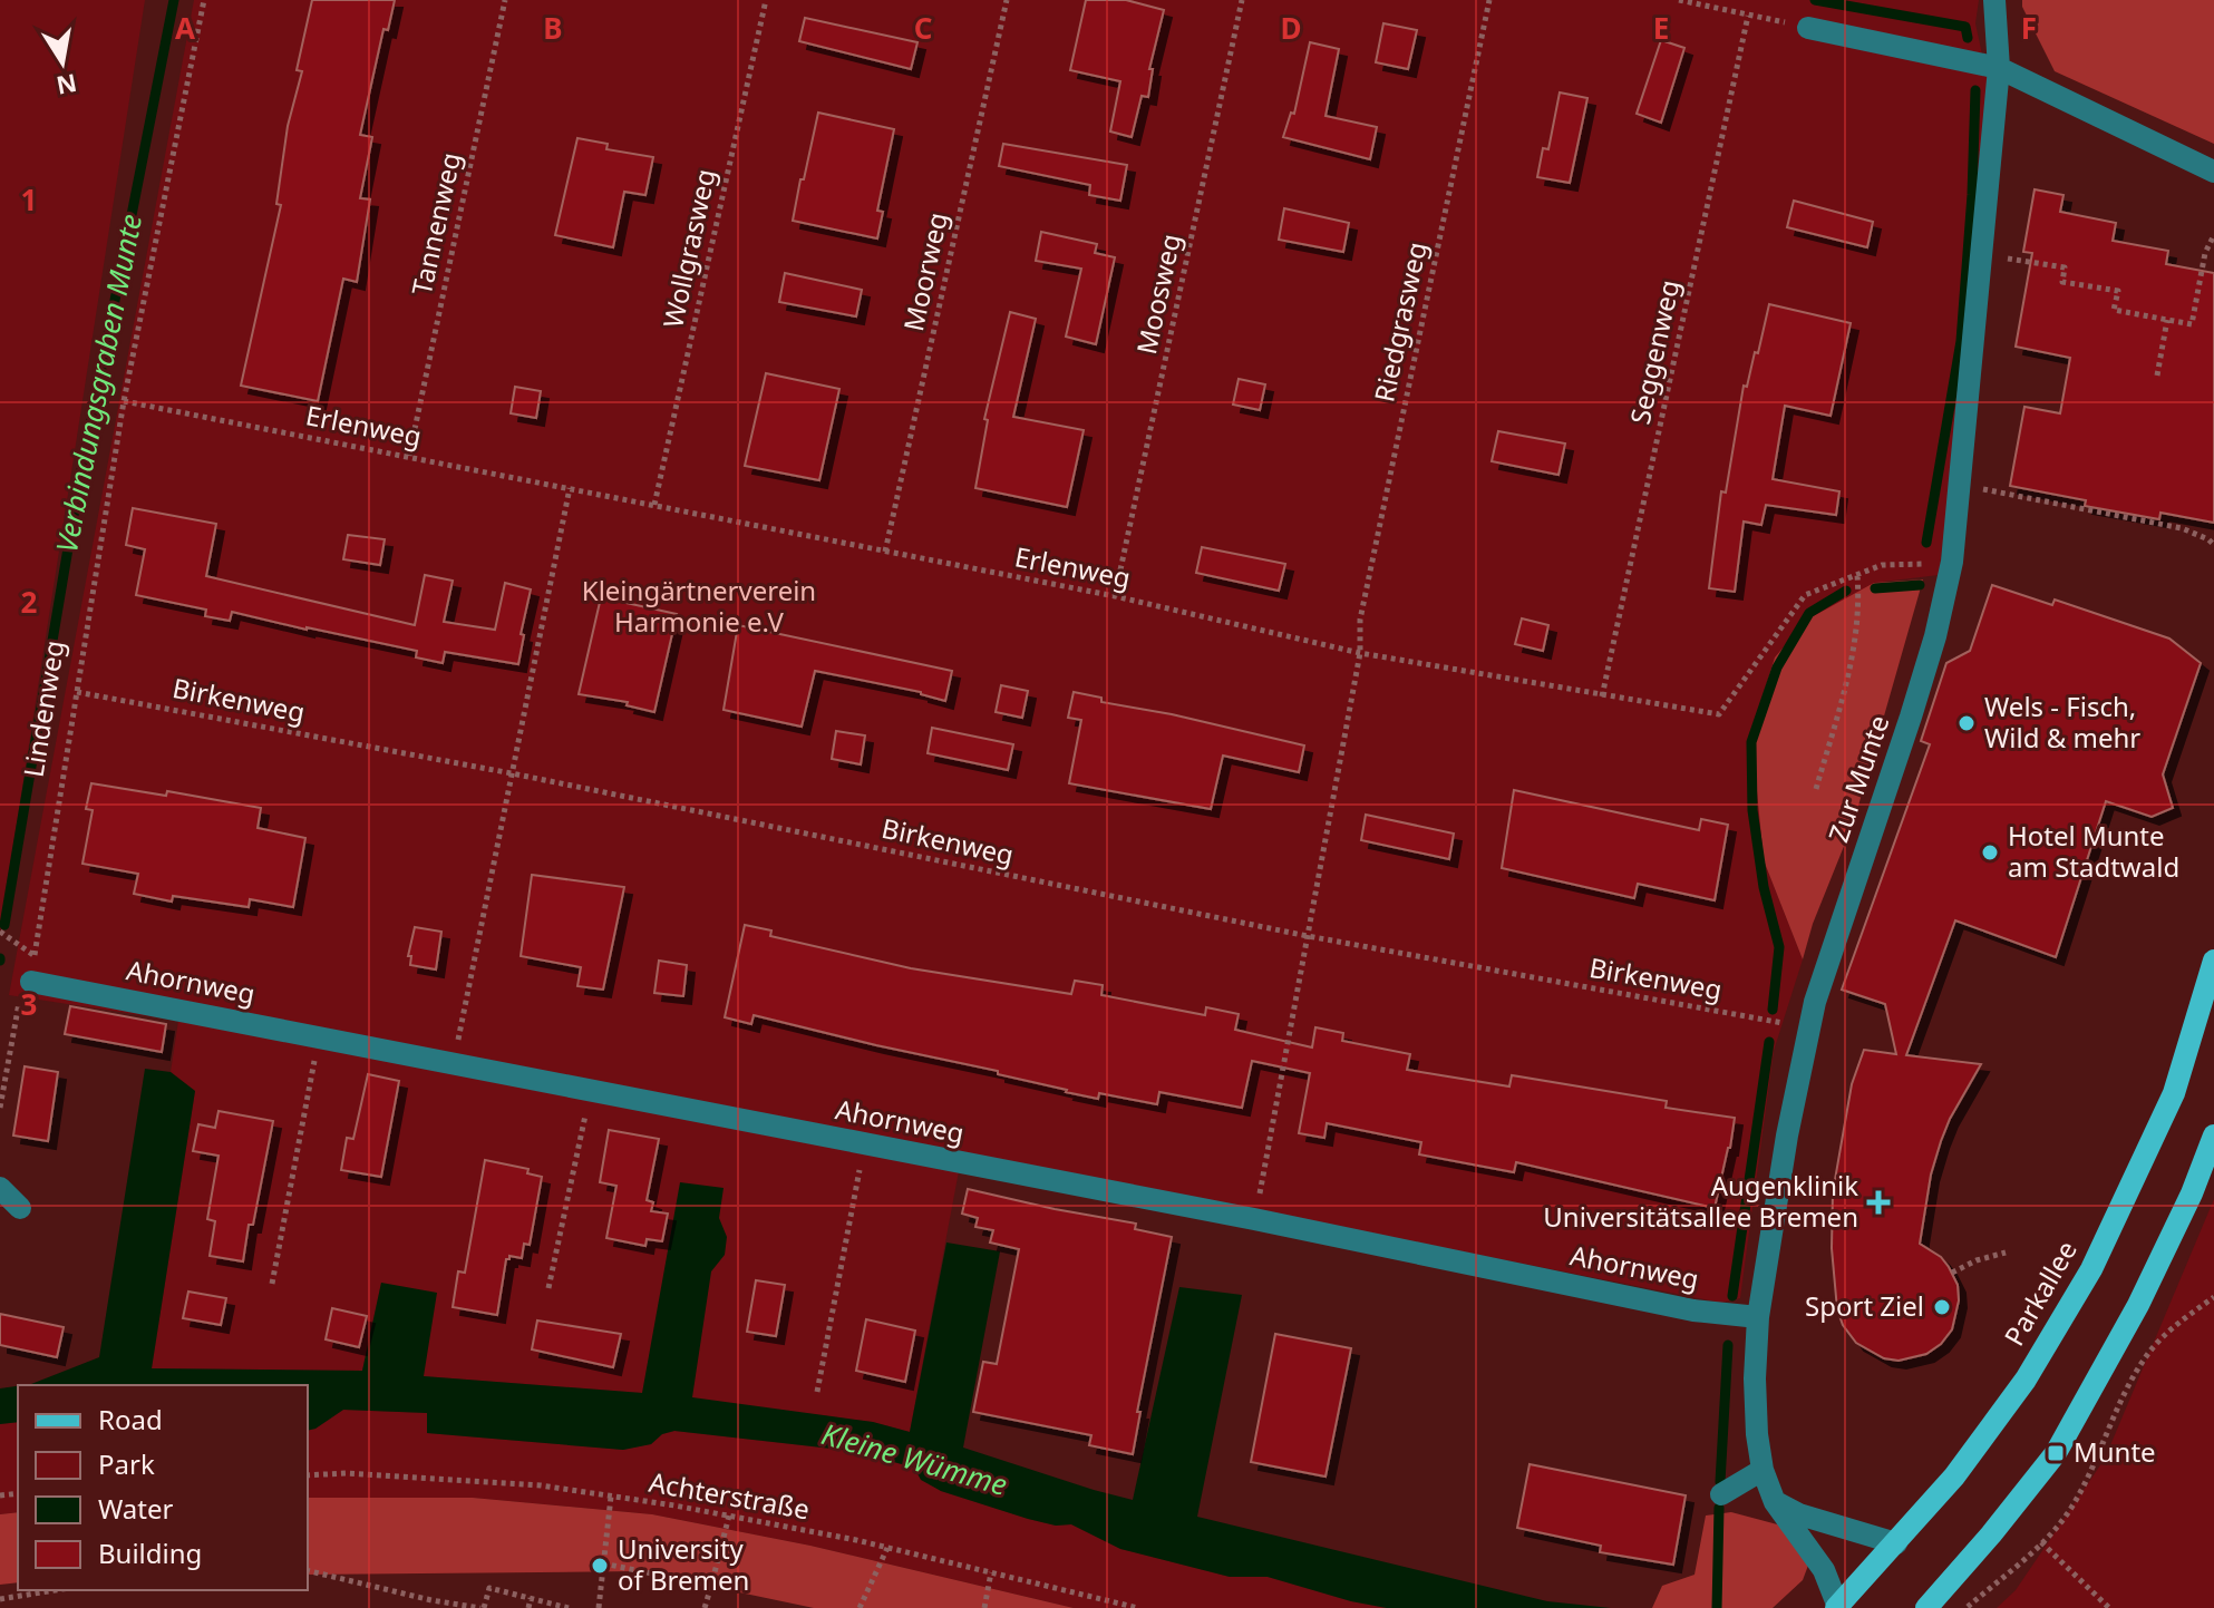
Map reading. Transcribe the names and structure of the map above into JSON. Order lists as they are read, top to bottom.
{
  "streets": {
    "main road": ["Parkallee"],
    "street": ["Zur Munte", "Ahornweg"],
    "path": [
      "Tannenweg",
      "Wollgrasweg",
      "Moorweg",
      "Moosweg",
      "Riedgrasweg",
      "Seggenweg",
      "Erlenweg",
      "Birkenweg",
      "Lindenweg",
      "Achterstraße"
    ]
  },
  "crossings": [
    ["Tannenweg", "Erlenweg"],
    ["Wollgrasweg", "Erlenweg"],
    ["Moorweg", "Erlenweg"],
    ["Moosweg", "Erlenweg"],
    ["Riedgrasweg", "Erlenweg"],
    ["Riedgrasweg", "Birkenweg"],
    ["Riedgrasweg", "Ahornweg"],
    ["Seggenweg", "Erlenweg"],
    ["Erlenweg", "Lindenweg"],
    ["Erlenweg", "Zur Munte"],
    ["Birkenweg", "Lindenweg"],
    ["Birkenweg", "Zur Munte"],
    ["Lindenweg", "Ahornweg"],
    ["Zur Munte", "Ahornweg"],
    ["Zur Munte", "Parkallee"]
  ],
  "water": ["Verbindungsgraben Munte", "Kleine Wümme"],
  "parks": ["Kleingärtnerverein Harmonie e.V"],
  "places": {
    "other": [
      "Wels - Fisch, Wild & mehr",
      "Hotel Munte am Stadtwald",
      "Sport Ziel",
      "University of Bremen"
    ],
    "health": ["Augenklinik Universitätsallee Bremen"],
    "transit": ["Munte"]
  },
  "legend": [
    "Road",
    "Park",
    "Water",
    "Building"
  ],
  "north": "bottom",
  "grid": {
    "columns": [
      "A",
      "B",
      "C",
      "D",
      "E",
      "F"
    ],
    "rows": ["1", "2", "3"]
  }
}
